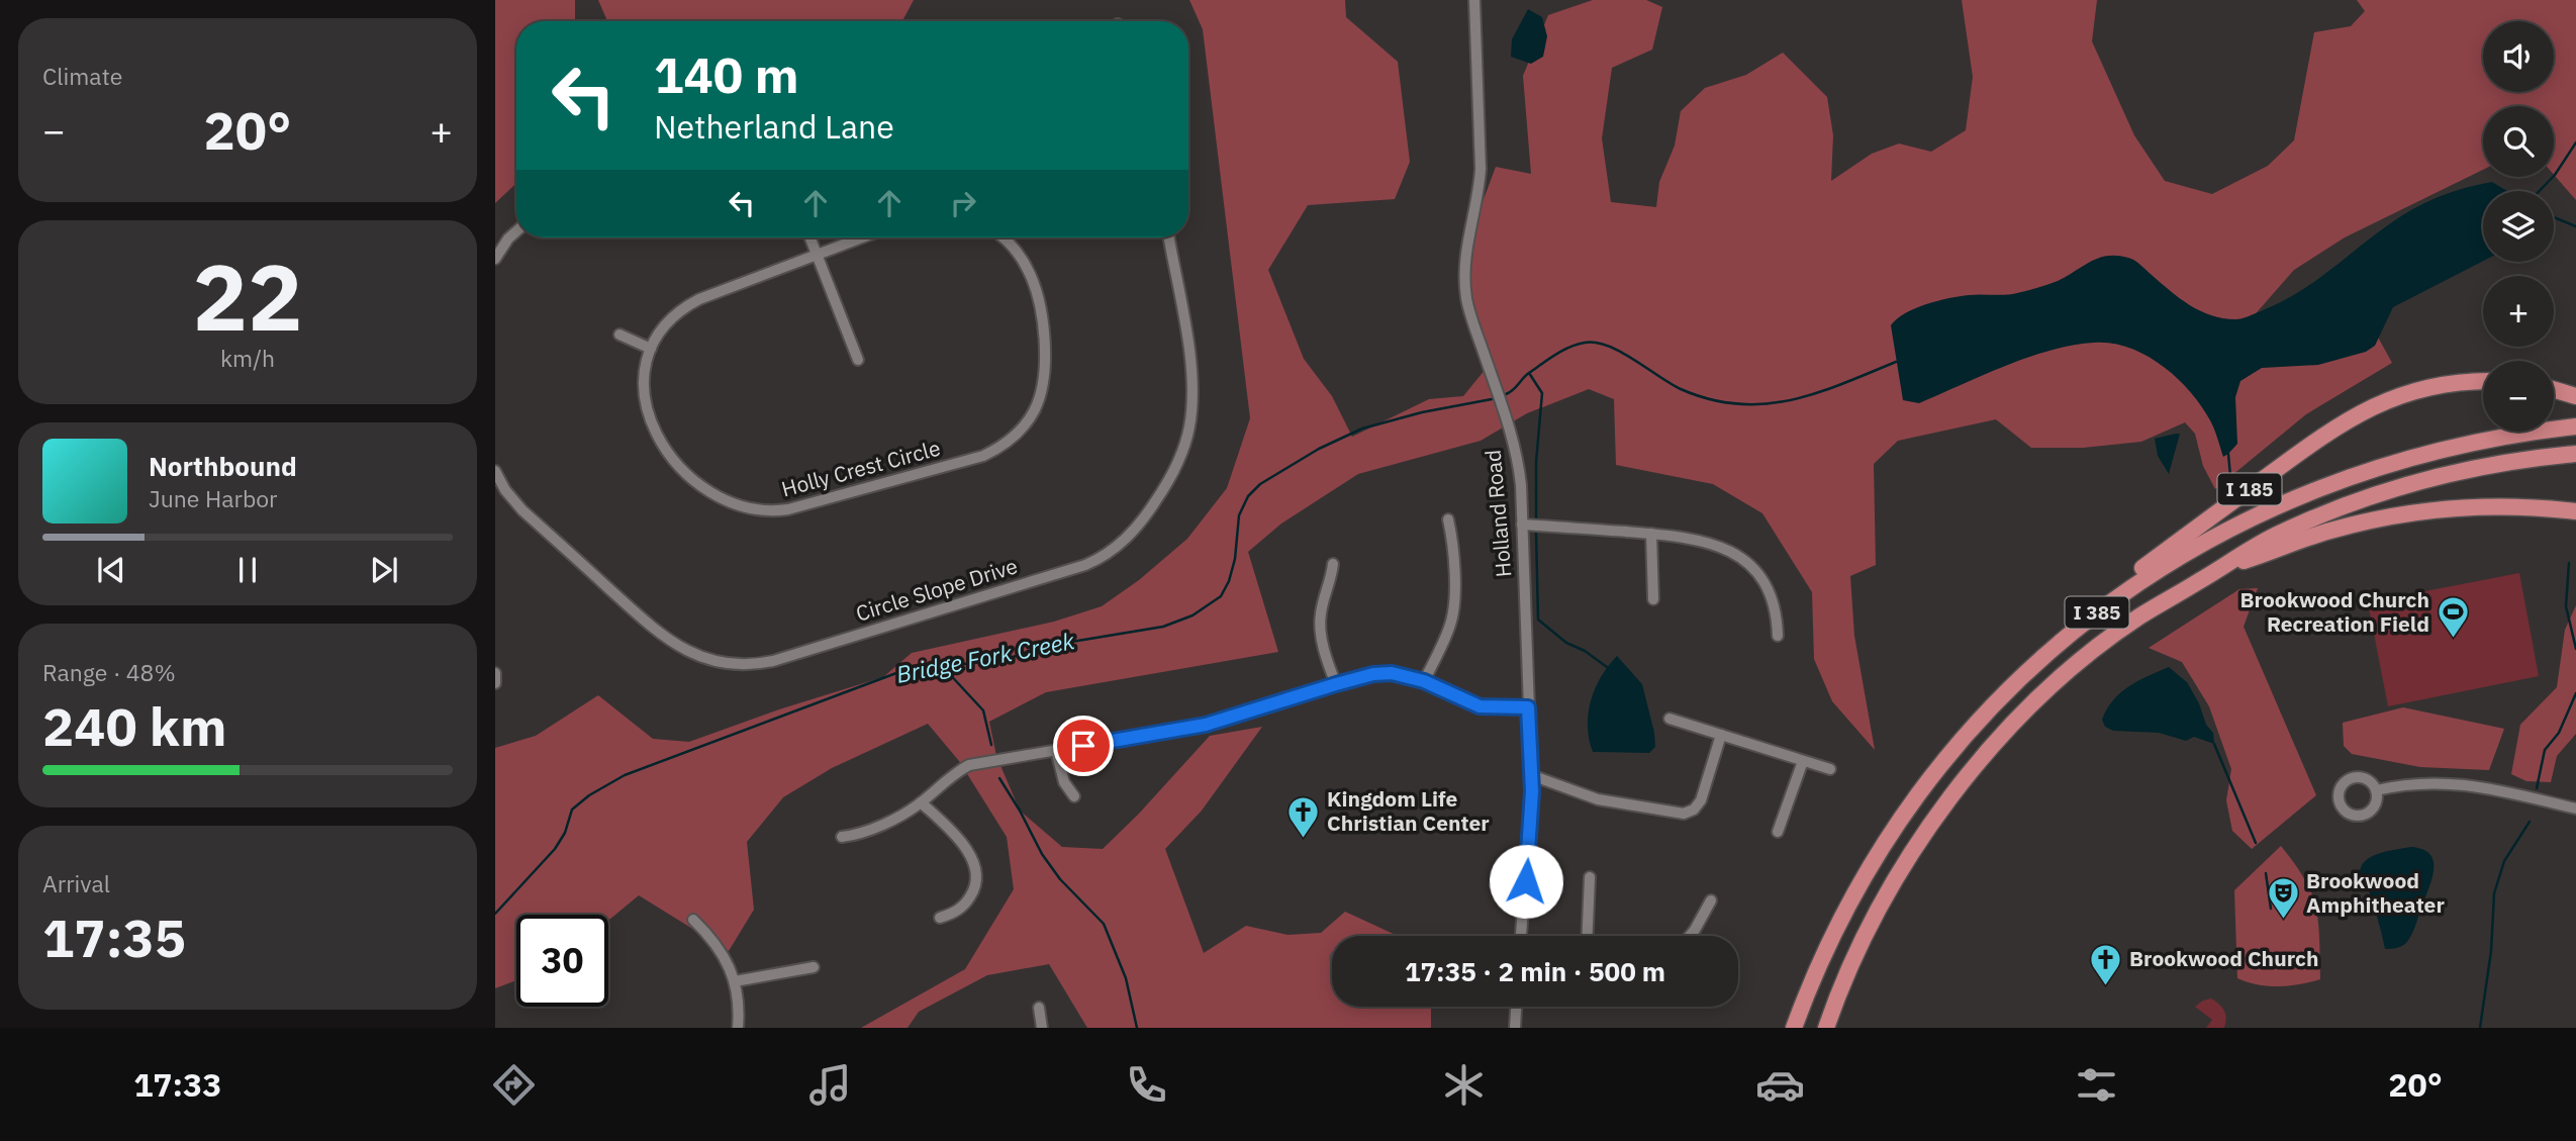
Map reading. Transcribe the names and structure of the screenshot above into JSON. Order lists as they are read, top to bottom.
{
  "streets": {
    "highway": ["I 185", "I 385"],
    "street": ["Holly Crest Circle", "Holland Road", "Circle Slope Drive"]
  },
  "crossings": [
    ["I 185", "I 385"]
  ],
  "water": ["Bridge Fork Creek"],
  "places": {
    "sports": ["Brookwood Church Recreation Field"],
    "church": ["Kingdom Life Christian Center", "Brookwood Church"],
    "theatre": ["Brookwood Amphitheater"]
  },
  "page": {
    "tile": [
      "Climate",
      ["22", "km/h"],
      ["Range · 48%", "240 km"],
      ["Arrival", "17:35"]
    ],
    "map_buttons": ["+", "−"],
    "turn": ["140 m", "Netherland Lane"],
    "heat": ["−", "20°", "+"],
    "song": ["Northbound", "June Harbor"],
    "limit": "30",
    "trip": "17:35 · 2 min · 500 m",
    "tabs": ["17:33", "20°"]
  }
}
